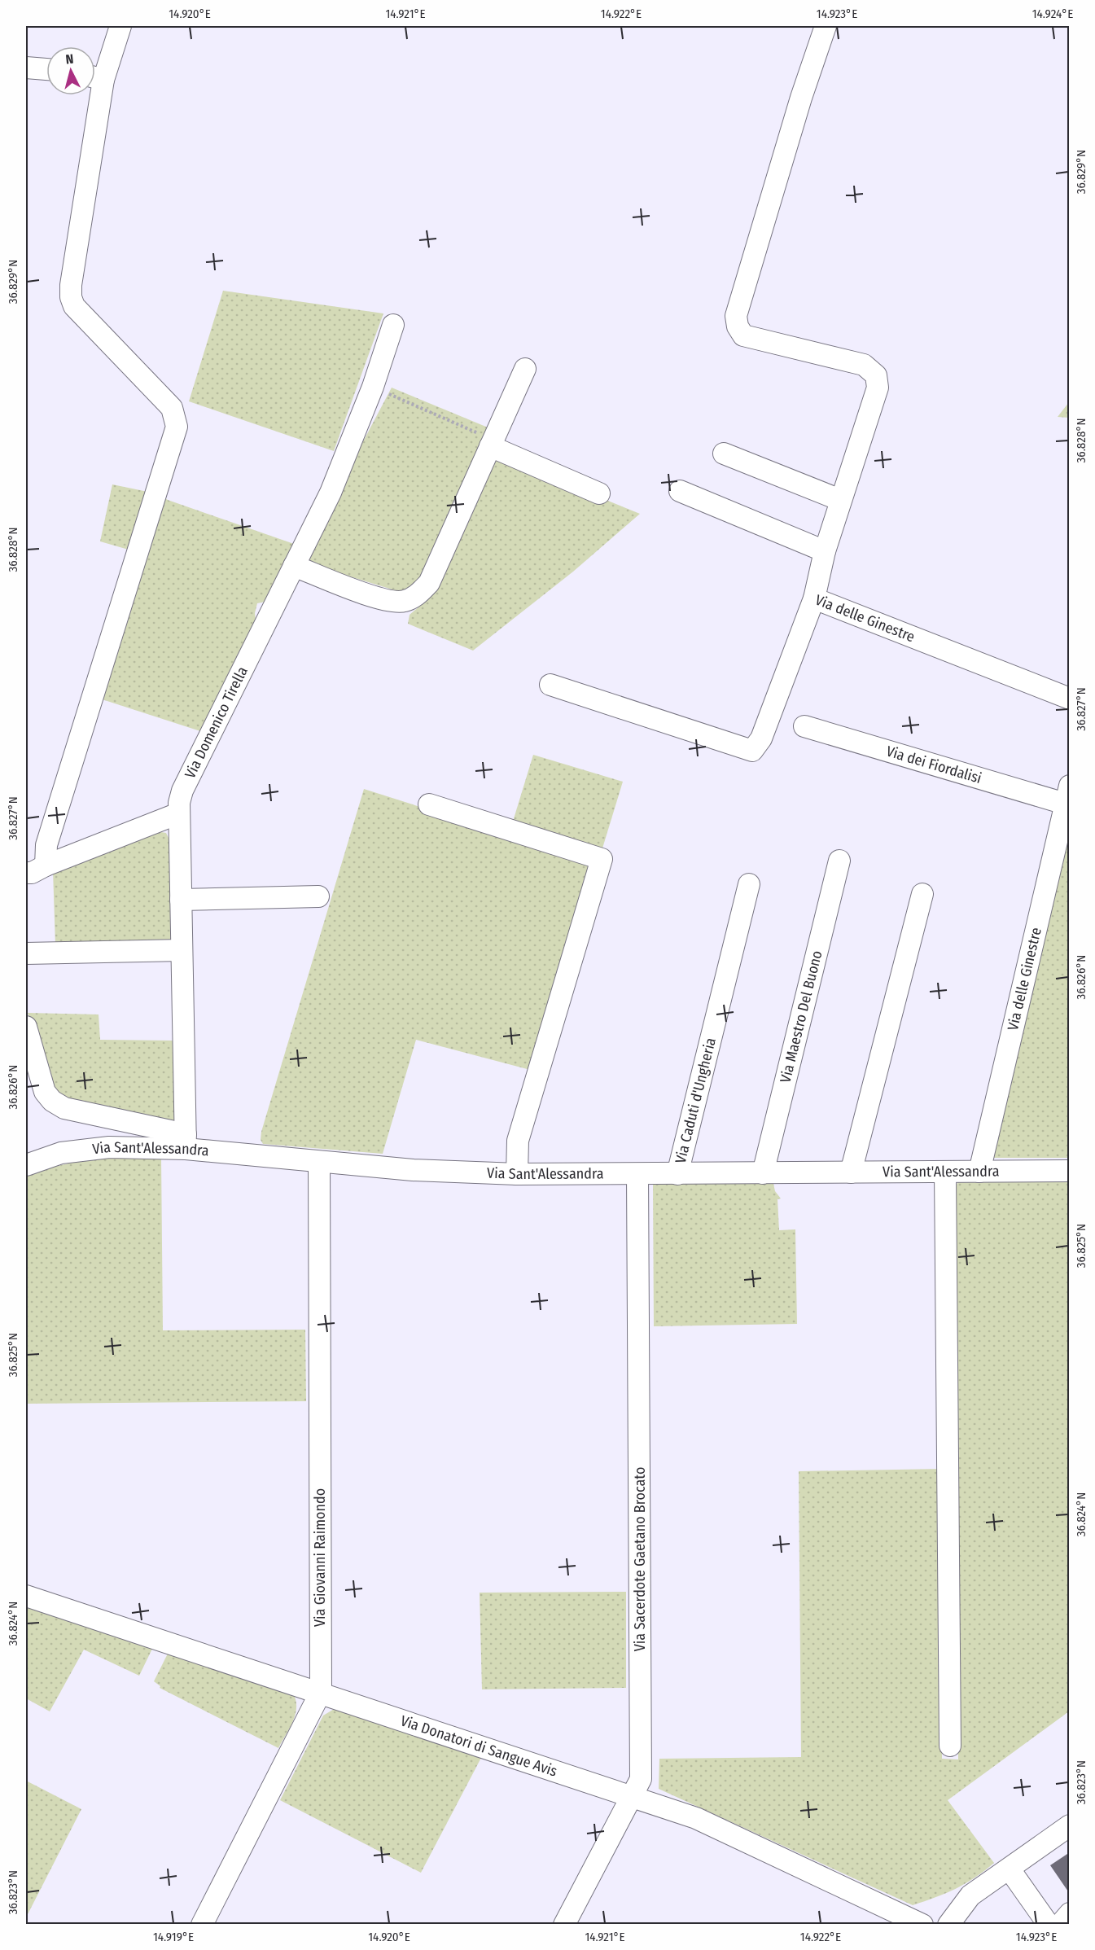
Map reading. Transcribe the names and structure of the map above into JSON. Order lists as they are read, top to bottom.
{
  "streets": {
    "street": [
      "Via delle Ginestre",
      "Via Domenico Tirella",
      "Via dei Fiordalisi",
      "Via Maestro Del Buono",
      "Via Caduti d'Ungheria",
      "Via Sant'Alessandra",
      "Via Giovanni Raimondo",
      "Via Sacerdote Gaetano Brocato",
      "Via Donatori di Sangue Avis"
    ]
  },
  "crossings": [
    ["Via delle Ginestre", "Via dei Fiordalisi"],
    ["Via delle Ginestre", "Via Sant'Alessandra"],
    ["Via Domenico Tirella", "Via Sant'Alessandra"],
    ["Via Maestro Del Buono", "Via Sant'Alessandra"],
    ["Via Caduti d'Ungheria", "Via Sant'Alessandra"],
    ["Via Sant'Alessandra", "Via Giovanni Raimondo"],
    ["Via Sant'Alessandra", "Via Sacerdote Gaetano Brocato"],
    ["Via Giovanni Raimondo", "Via Donatori di Sangue Avis"],
    ["Via Sacerdote Gaetano Brocato", "Via Donatori di Sangue Avis"]
  ],
  "north": "top",
  "coordinates": [
    "14.920°E",
    "14.921°E",
    "14.922°E",
    "14.923°E",
    "14.924°E",
    "36.829°N",
    "36.828°N",
    "36.827°N",
    "36.826°N",
    "36.825°N",
    "36.824°N",
    "36.823°N",
    "14.919°E"
  ]
}
